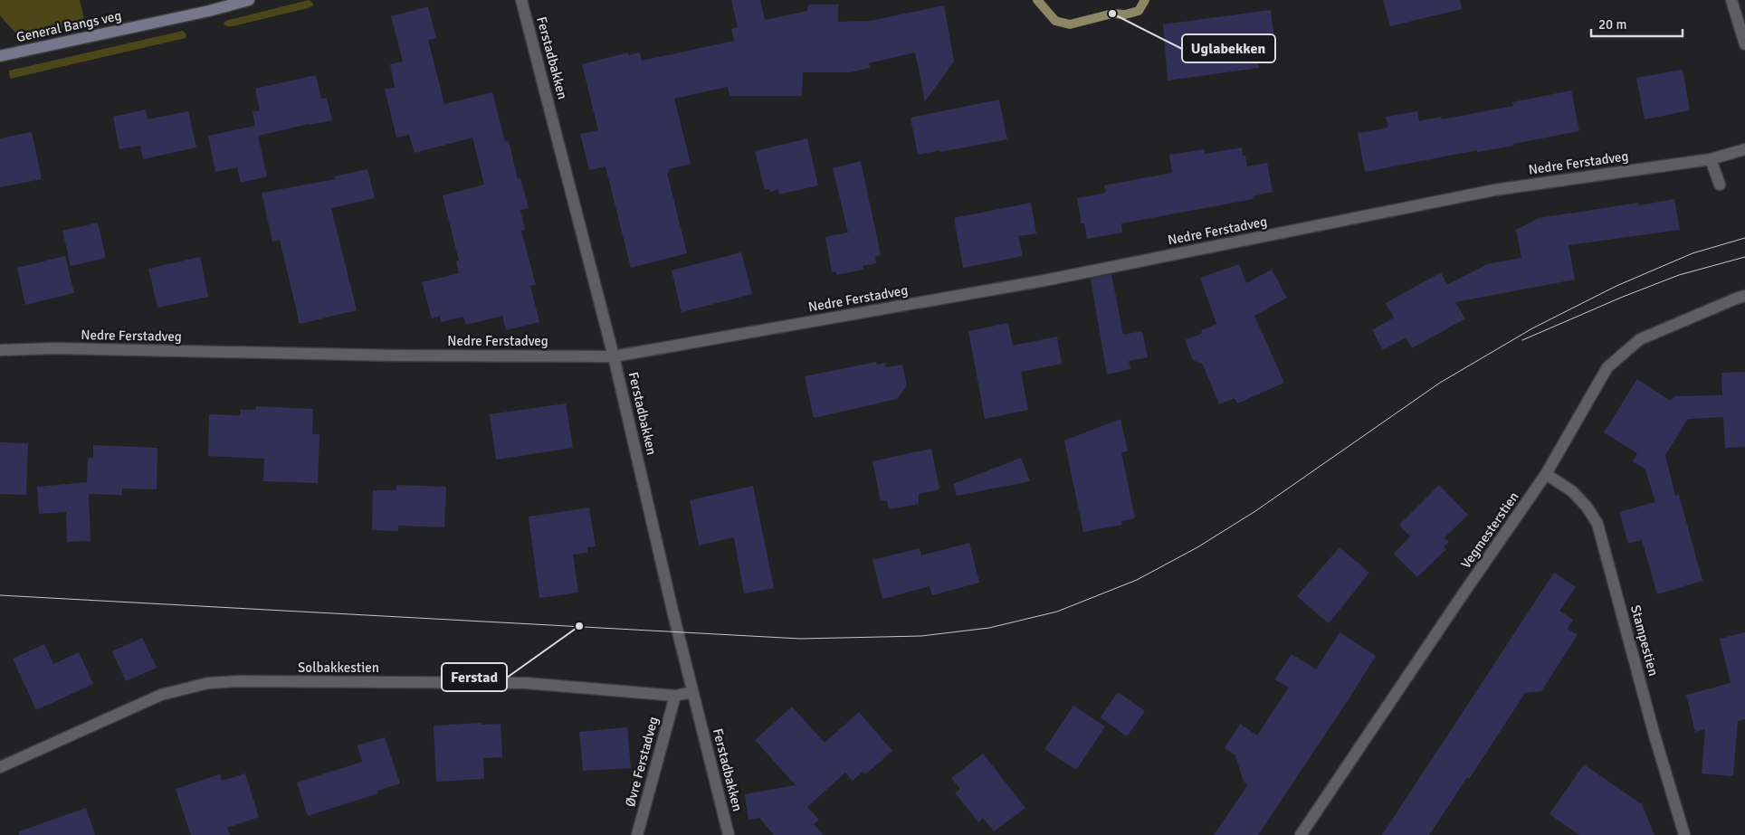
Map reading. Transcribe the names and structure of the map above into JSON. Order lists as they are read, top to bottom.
{
  "streets": {
    "street": [
      "General Bangs veg",
      "Ferstadbakken",
      "Nedre Ferstadveg",
      "Vegmesterstien",
      "Stampestien",
      "Solbakkestien",
      "Øvre Ferstadveg"
    ]
  },
  "crossings": [
    ["Ferstadbakken", "Nedre Ferstadveg"],
    ["Ferstadbakken", "Solbakkestien"],
    ["Vegmesterstien", "Stampestien"],
    ["Solbakkestien", "Øvre Ferstadveg"]
  ],
  "places": ["Uglabekken", "Ferstad"],
  "scale_bar": "20 m"
}
